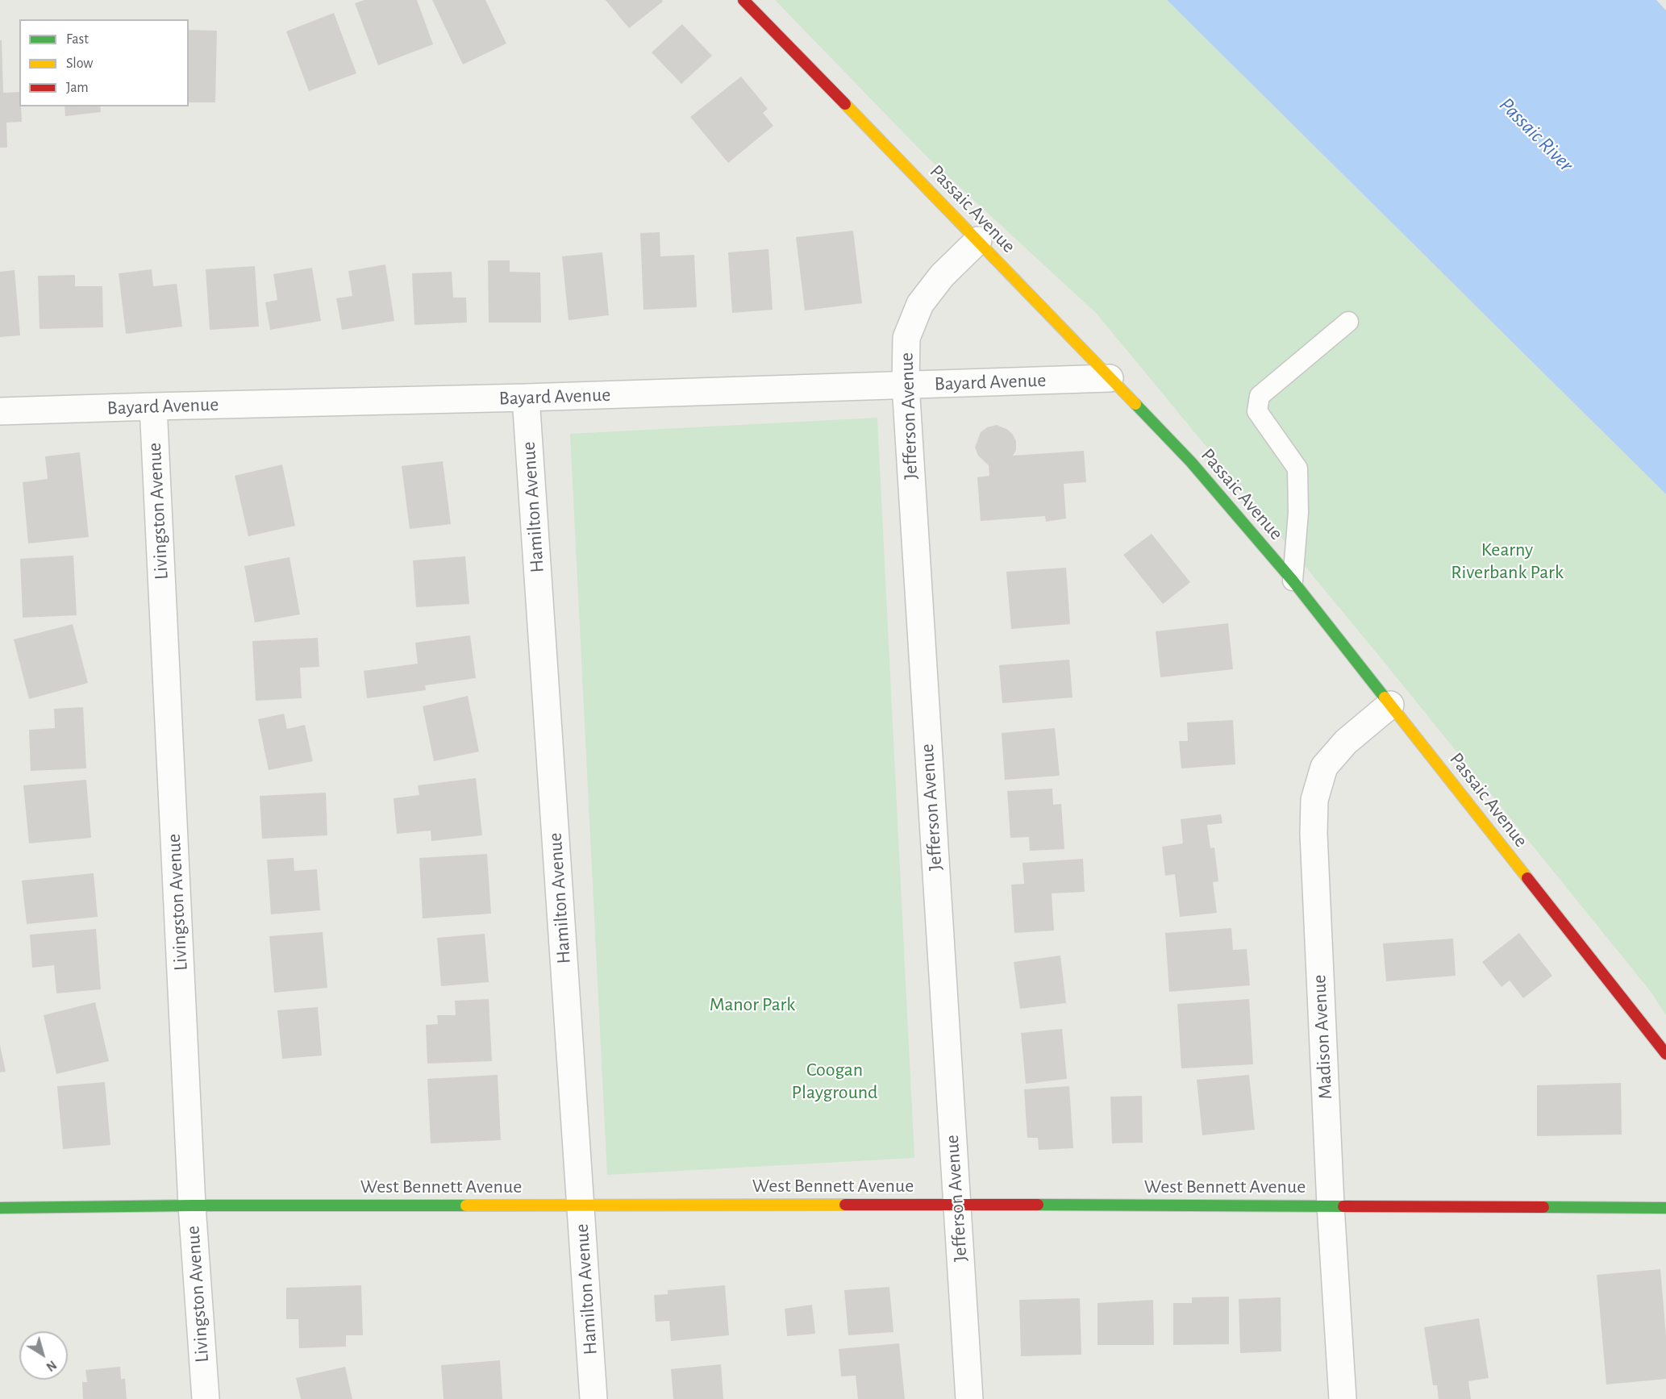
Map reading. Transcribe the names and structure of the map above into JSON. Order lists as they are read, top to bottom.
{
  "streets": {
    "street": [
      "Passaic Avenue",
      "Bayard Avenue",
      "Jefferson Avenue",
      "Hamilton Avenue",
      "Livingston Avenue",
      "Madison Avenue",
      "West Bennett Avenue"
    ]
  },
  "crossings": [
    ["Passaic Avenue", "Bayard Avenue"],
    ["Passaic Avenue", "Jefferson Avenue"],
    ["Passaic Avenue", "Madison Avenue"],
    ["Bayard Avenue", "Jefferson Avenue"],
    ["Bayard Avenue", "Hamilton Avenue"],
    ["Bayard Avenue", "Livingston Avenue"],
    ["Jefferson Avenue", "West Bennett Avenue"],
    ["Hamilton Avenue", "West Bennett Avenue"],
    ["Livingston Avenue", "West Bennett Avenue"],
    ["Madison Avenue", "West Bennett Avenue"]
  ],
  "water": ["Passaic River"],
  "parks": ["Kearny Riverbank Park", "Manor Park", "Coogan Playground"],
  "legend": ["Fast", "Slow", "Jam"],
  "north": "bottom right"
}
